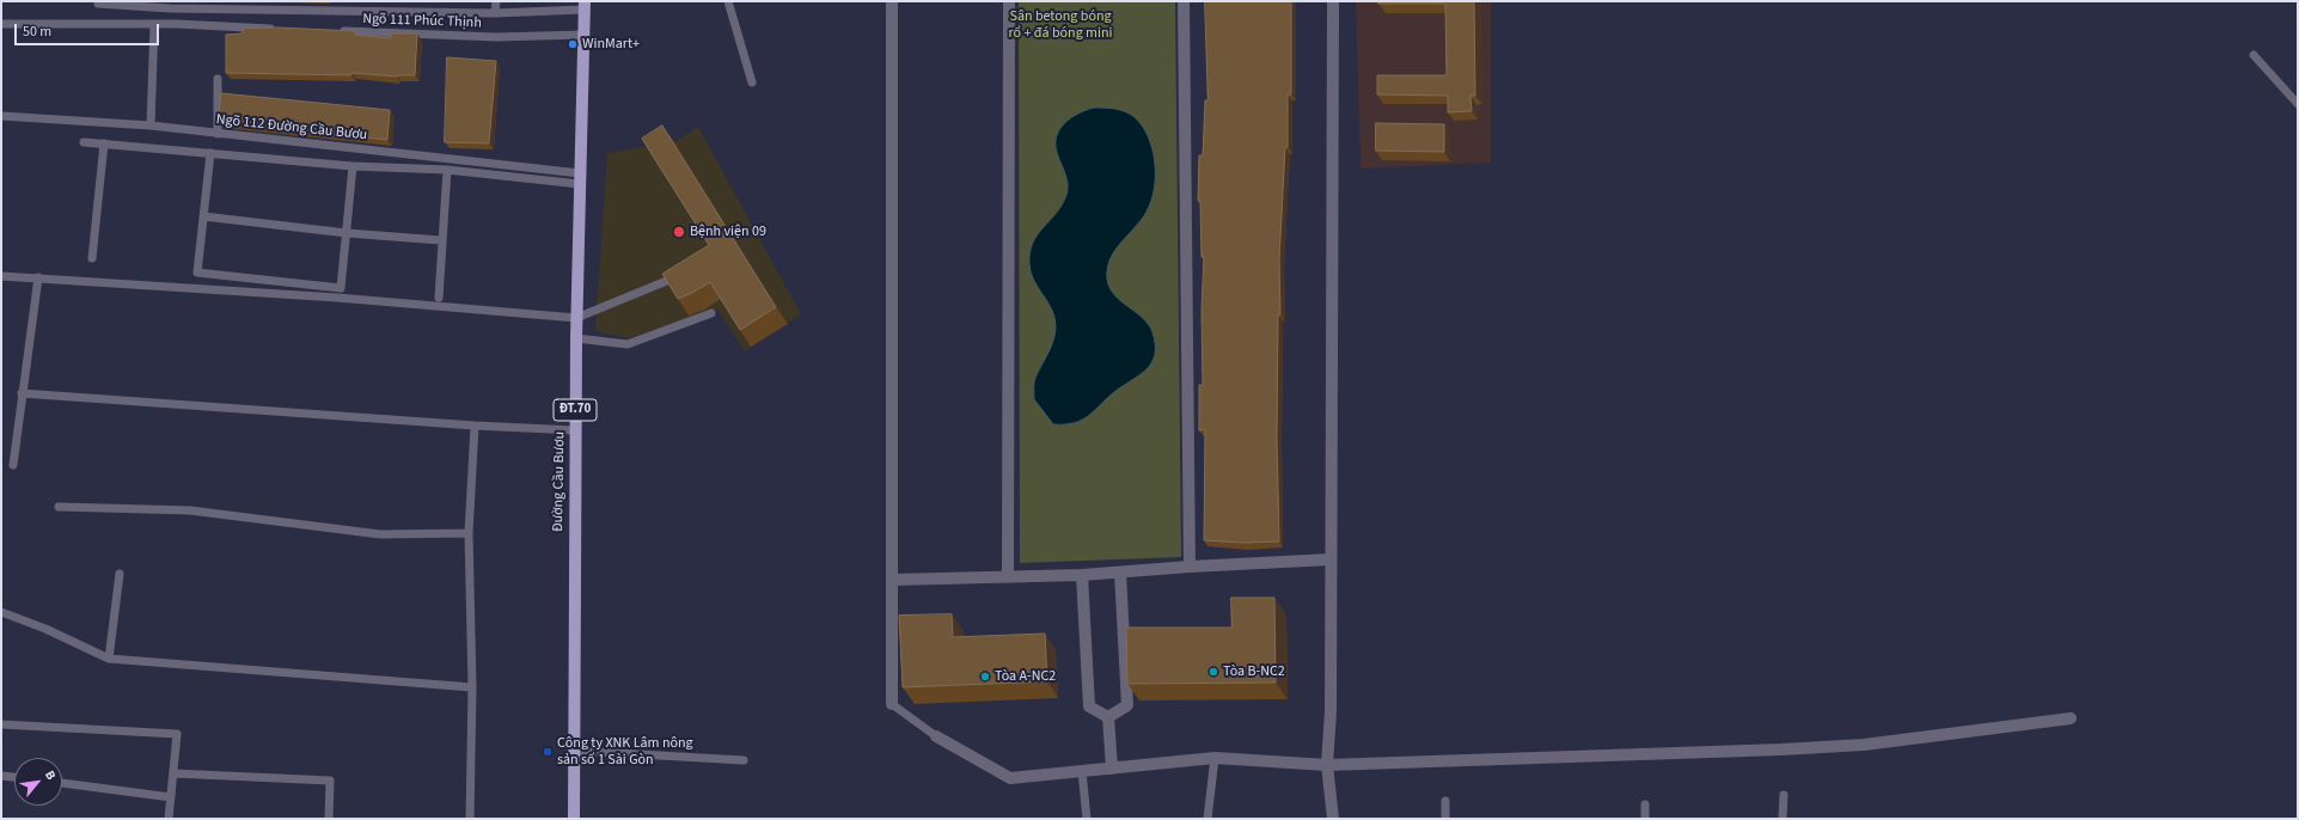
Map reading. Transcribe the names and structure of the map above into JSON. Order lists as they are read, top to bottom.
{
  "streets": {
    "main road": ["ĐT.70", "Đường Cầu Bươu"],
    "lane": ["Ngõ 111 Phúc Thịnh", "Ngõ 112 Đường Cầu Bươu"]
  },
  "crossings": [
    ["Ngõ 111 Phúc Thịnh", "Đường Cầu Bươu"],
    ["Ngõ 112 Đường Cầu Bươu", "Đường Cầu Bươu"]
  ],
  "parks": ["Sân betong bóng rổ + đá bóng mini"],
  "places": [
    "WinMart+",
    "Bệnh viện 09",
    "Tòa B-NC2",
    "Tòa A-NC2",
    "Công ty XNK Lâm nông sản số 1 Sài Gòn"
  ],
  "scale_bar": "50 m",
  "north": "top right"
}
